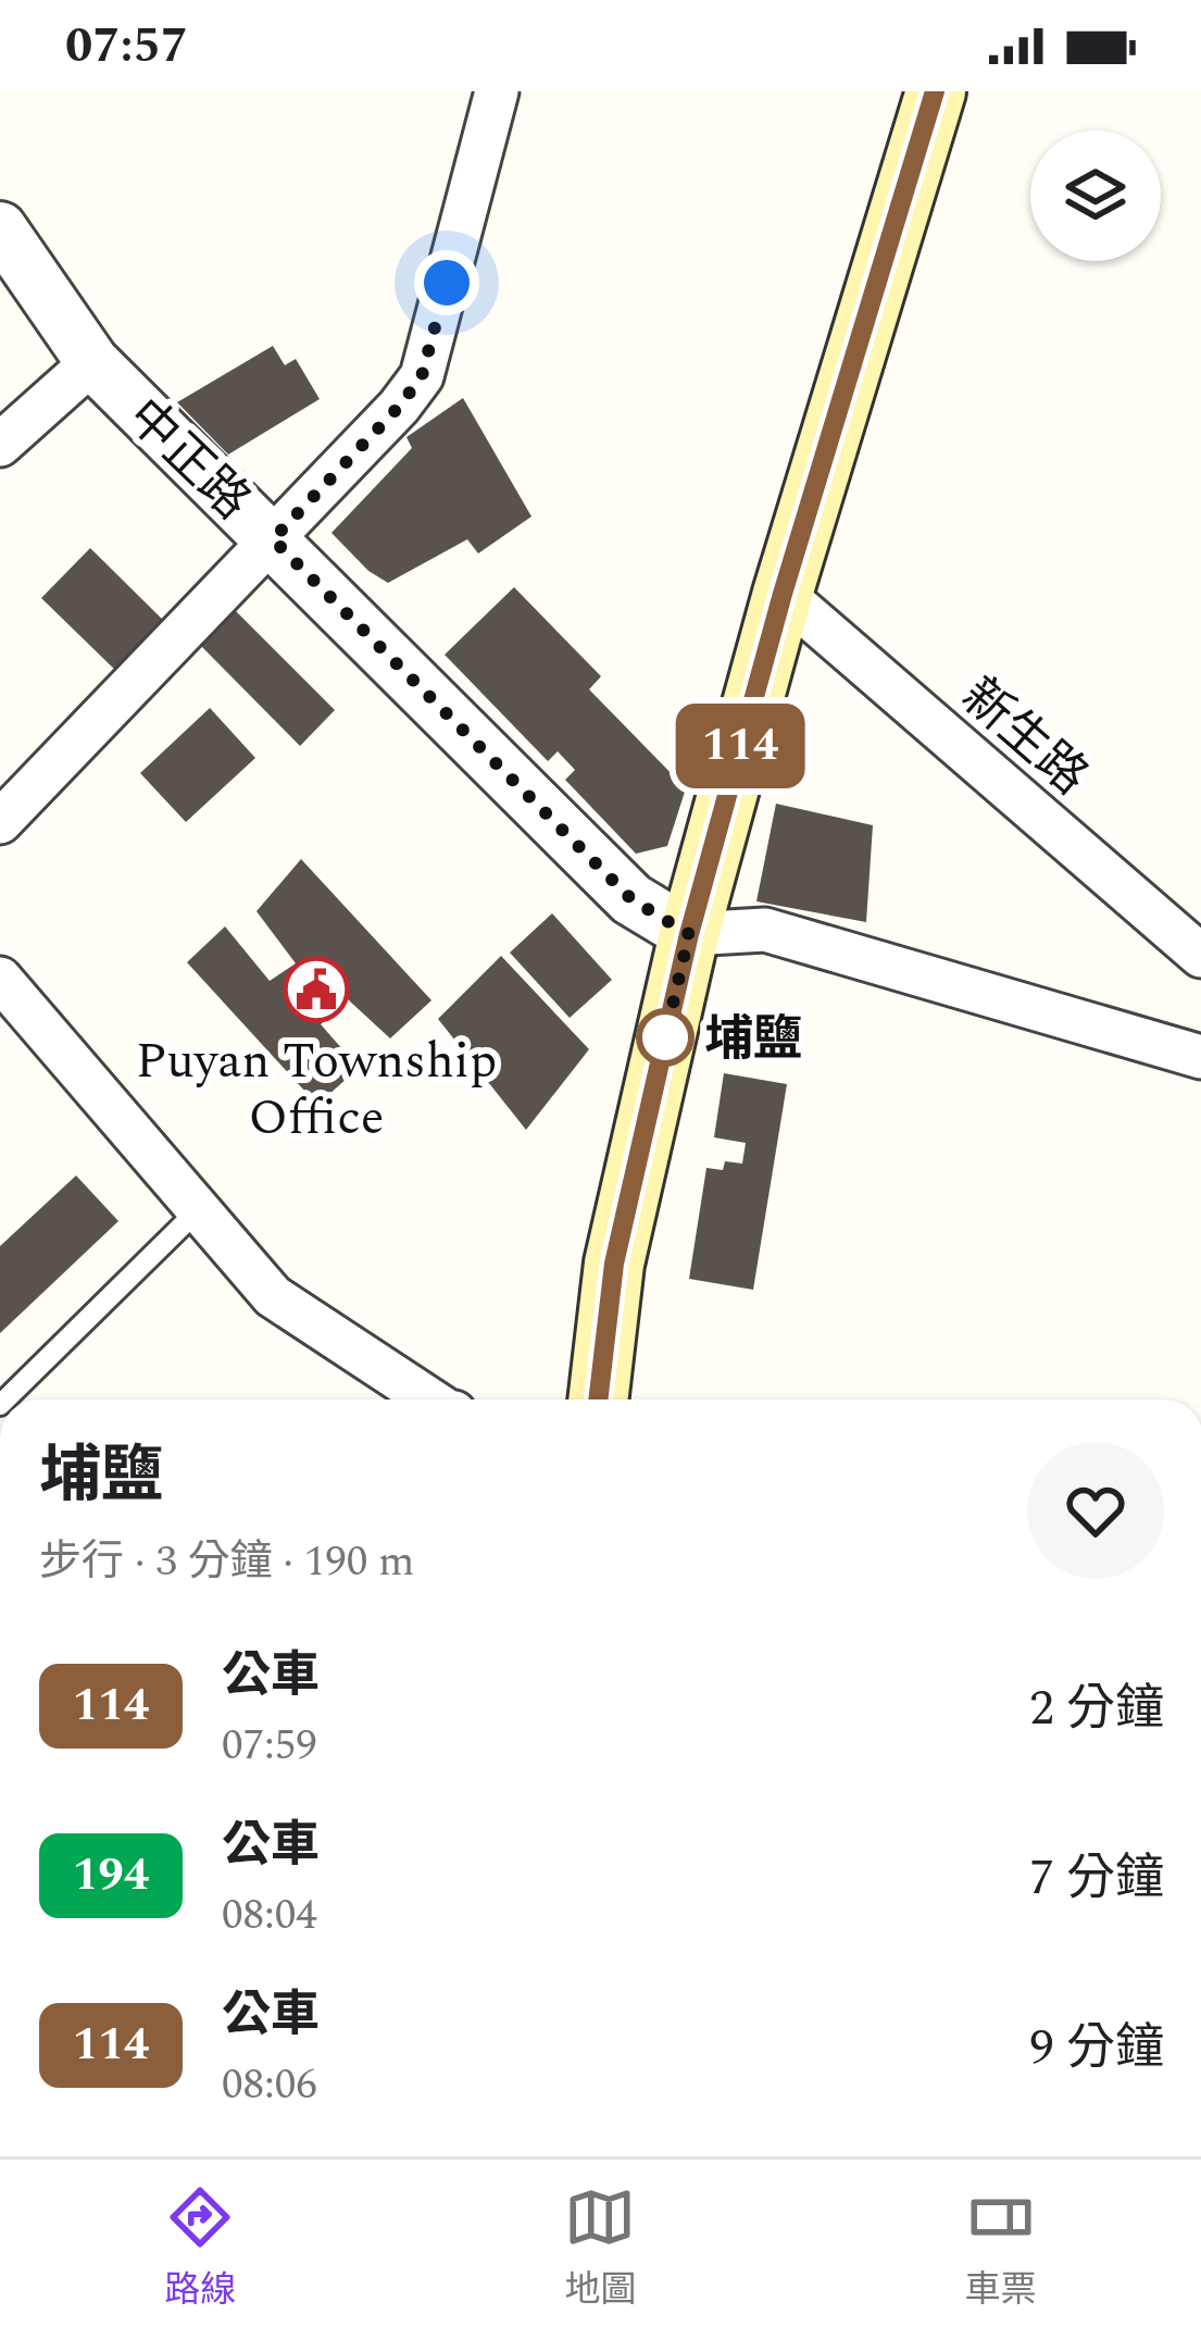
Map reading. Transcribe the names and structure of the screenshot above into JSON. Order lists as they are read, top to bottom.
{
  "streets": {
    "street": ["中正路", "新生路"]
  },
  "places": {
    "public building": ["Puyan Township Office"],
    "other": ["埔鹽"]
  },
  "lines": ["bus line 114"],
  "page": {
    "status": "07:57",
    "on_map": "114",
    "heading": ["埔鹽", "步行 · 3 分鐘 · 190 m"],
    "list": [
      {
        "mark": "114",
        "name": "公車",
        "note": "07:59",
        "value": "2 分鐘"
      },
      {
        "mark": "194",
        "name": "公車",
        "note": "08:04",
        "value": "7 分鐘"
      },
      {
        "mark": "114",
        "name": "公車",
        "note": "08:06",
        "value": "9 分鐘"
      }
    ],
    "tabs": ["路線", "地圖", "車票"]
  }
}
